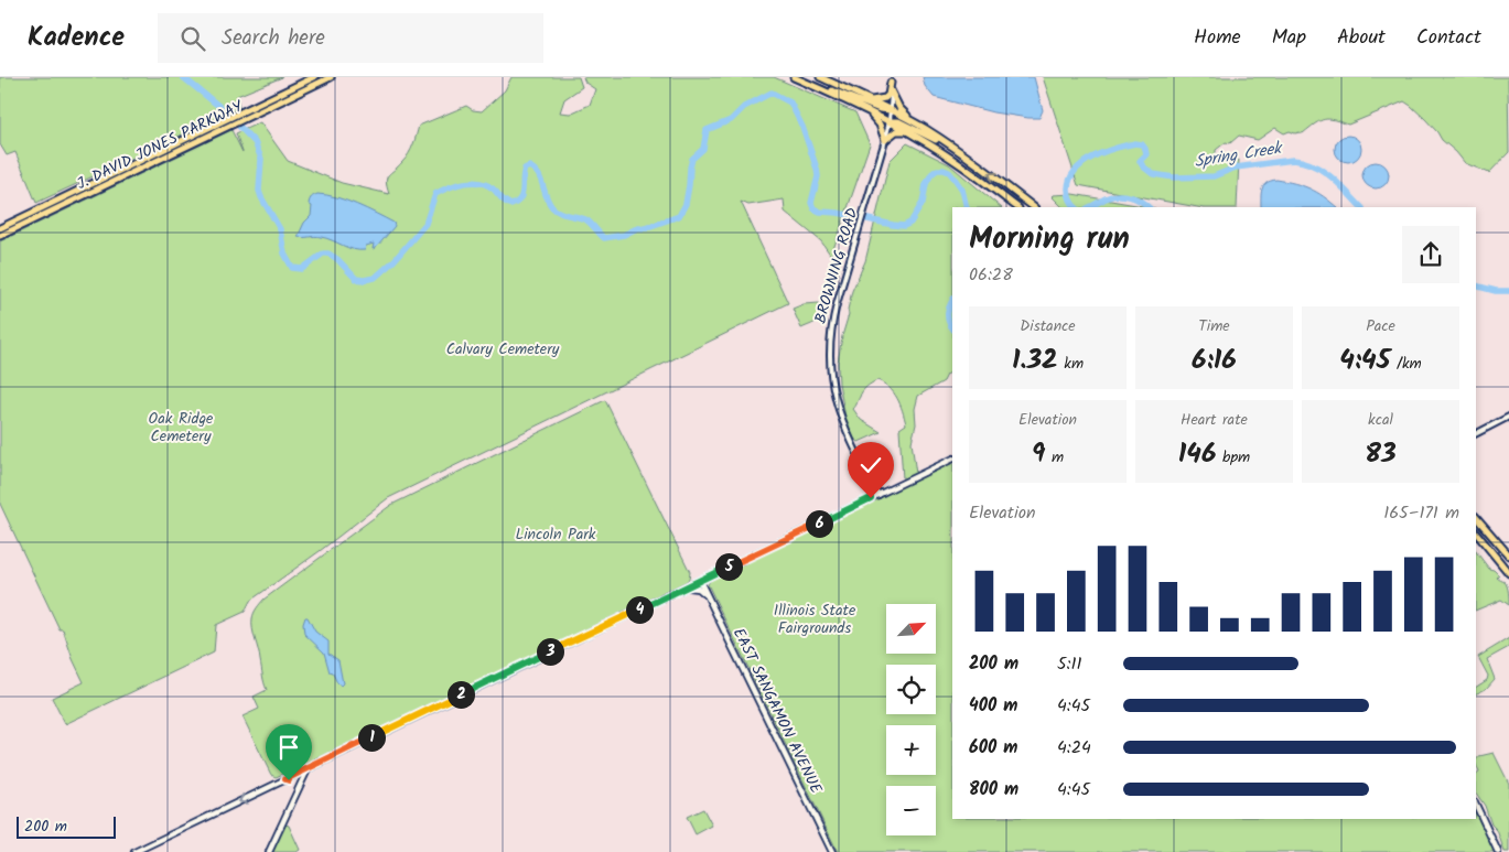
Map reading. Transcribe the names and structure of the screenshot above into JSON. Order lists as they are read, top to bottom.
{
  "streets": {
    "main road": ["J. DAVID JONES PARKWAY", "EAST SANGAMON AVENUE"],
    "street": ["BROWNING ROAD"]
  },
  "water": ["Spring Creek"],
  "parks": [
    "Calvary Cemetery",
    "Oak Ridge Cemetery",
    "Lincoln Park",
    "Illinois State Fairgrounds"
  ],
  "scale_bar": "200 m",
  "north": "top right",
  "page": {
    "header": "Kadence",
    "search": "Search here",
    "nav": [
      "Home",
      "Map",
      "About",
      "Contact"
    ],
    "heading": ["Morning run", "06:28"],
    "stats": [
      ["Distance", "1.32 km"],
      ["Time", "6:16"],
      ["Pace", "4:45 /km"],
      ["Elevation", "9 m"],
      ["Heart rate", "146 bpm"],
      ["kcal", "83"]
    ],
    "chart": ["Elevation", "165–171 m"],
    "pins": [
      "6",
      "5",
      "4",
      "3",
      "2",
      "1"
    ],
    "map_buttons": ["+", "−"],
    "list": [
      {
        "name": "200 m",
        "note": "5:11"
      },
      {
        "name": "400 m",
        "note": "4:45"
      },
      {
        "name": "600 m",
        "note": "4:24"
      },
      {
        "name": "800 m",
        "note": "4:45"
      }
    ],
    "scale": "200 m"
  }
}
